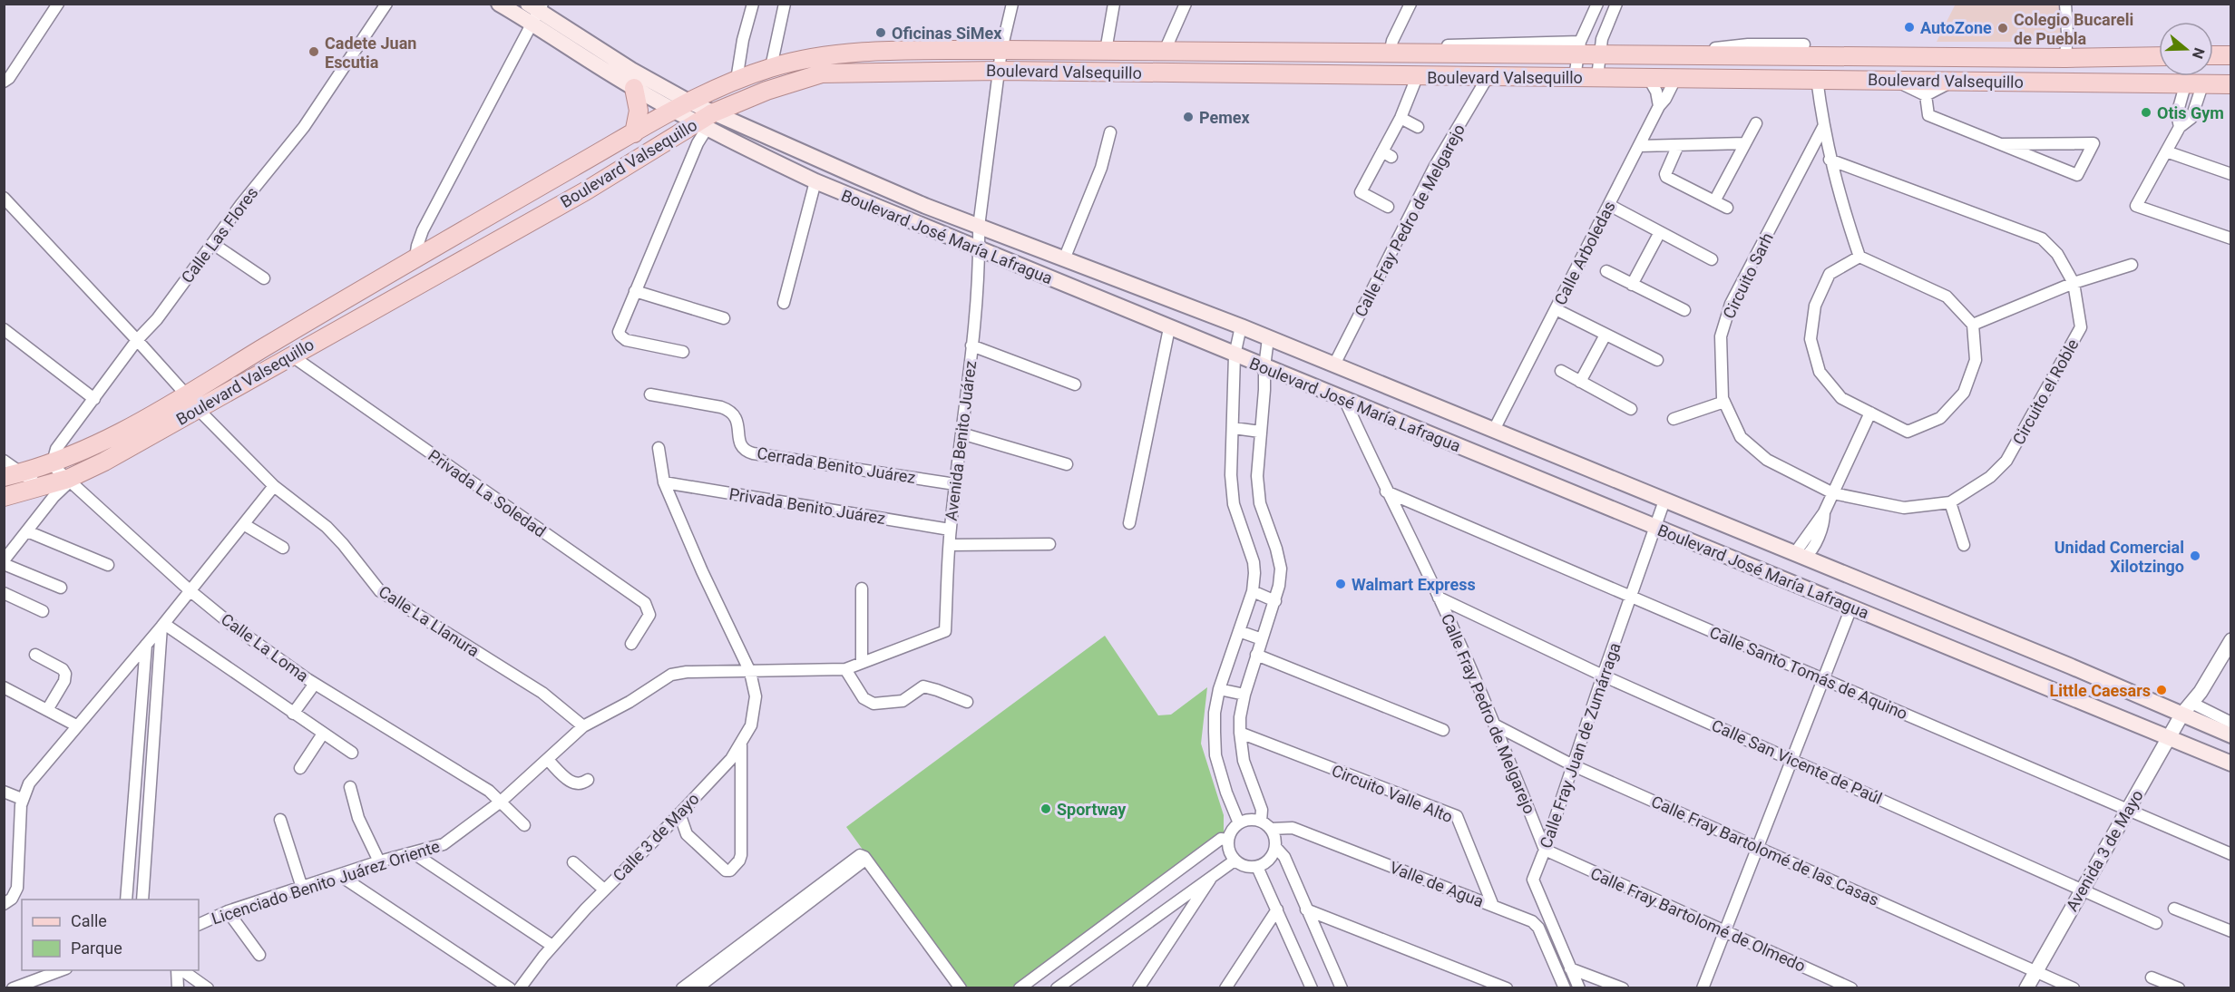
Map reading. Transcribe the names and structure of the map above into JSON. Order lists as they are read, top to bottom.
{
  "streets": {
    "main road": ["Boulevard Valsequillo", "Boulevard José María Lafragua"],
    "street": [
      "Calle Fray Pedro de Melgarejo",
      "Calle Las Flores",
      "Calle Arboledas",
      "Circuito Sarh",
      "Circuito el Roble",
      "Avenida Benito Juárez",
      "Cerrada Benito Juárez",
      "Privada La Soledad",
      "Privada Benito Juárez",
      "Calle La Llanura",
      "Calle La Loma",
      "Calle Santo Tomás de Aquino",
      "Calle Fray Juan de Zumárraga",
      "Calle San Vicente de Paúl",
      "Circuito Valle Alto",
      "Calle 3 de Mayo",
      "Calle Fray Bartolomé de las Casas",
      "Avenida 3 de Mayo",
      "Licenciado Benito Juárez Oriente",
      "Valle de Agua",
      "Calle Fray Bartolomé de Olmedo"
    ]
  },
  "crossings": [
    ["Boulevard Valsequillo", "Calle Fray Pedro de Melgarejo"],
    ["Boulevard Valsequillo", "Calle Las Flores"],
    ["Boulevard Valsequillo", "Boulevard José María Lafragua"],
    ["Boulevard Valsequillo", "Calle Arboledas"],
    ["Boulevard Valsequillo", "Avenida Benito Juárez"],
    ["Boulevard Valsequillo", "Privada La Soledad"],
    ["Boulevard Valsequillo", "Calle La Llanura"],
    ["Boulevard Valsequillo", "Calle La Loma"],
    ["Calle Fray Pedro de Melgarejo", "Boulevard José María Lafragua"],
    ["Calle Fray Pedro de Melgarejo", "Calle Santo Tomás de Aquino"],
    ["Calle Fray Pedro de Melgarejo", "Calle Fray Juan de Zumárraga"],
    ["Calle Fray Pedro de Melgarejo", "Calle San Vicente de Paúl"],
    ["Calle Fray Pedro de Melgarejo", "Calle Fray Bartolomé de las Casas"],
    ["Calle Fray Pedro de Melgarejo", "Calle Fray Bartolomé de Olmedo"],
    ["Calle Las Flores", "Calle La Llanura"],
    ["Calle Las Flores", "Calle La Loma"],
    ["Boulevard José María Lafragua", "Calle Arboledas"],
    ["Boulevard José María Lafragua", "Avenida Benito Juárez"],
    ["Boulevard José María Lafragua", "Calle Fray Juan de Zumárraga"],
    ["Boulevard José María Lafragua", "Avenida 3 de Mayo"],
    ["Circuito Sarh", "Circuito el Roble"],
    ["Avenida Benito Juárez", "Cerrada Benito Juárez"],
    ["Avenida Benito Juárez", "Privada Benito Juárez"],
    ["Avenida Benito Juárez", "Licenciado Benito Juárez Oriente"],
    ["Privada Benito Juárez", "Calle 3 de Mayo"],
    ["Calle La Llanura", "Licenciado Benito Juárez Oriente"],
    ["Calle La Loma", "Licenciado Benito Juárez Oriente"],
    ["Calle Santo Tomás de Aquino", "Calle Fray Juan de Zumárraga"],
    ["Calle Santo Tomás de Aquino", "Avenida 3 de Mayo"],
    ["Calle Fray Juan de Zumárraga", "Calle San Vicente de Paúl"],
    ["Calle Fray Juan de Zumárraga", "Calle Fray Bartolomé de las Casas"],
    ["Calle Fray Juan de Zumárraga", "Calle Fray Bartolomé de Olmedo"],
    ["Calle San Vicente de Paúl", "Avenida 3 de Mayo"],
    ["Circuito Valle Alto", "Valle de Agua"],
    ["Calle 3 de Mayo", "Licenciado Benito Juárez Oriente"],
    ["Calle Fray Bartolomé de las Casas", "Avenida 3 de Mayo"]
  ],
  "places": [
    "AutoZone",
    "Colegio Bucareli de Puebla",
    "Oficinas SiMex",
    "Cadete Juan Escutia",
    "Otis Gym",
    "Pemex",
    "Unidad Comercial Xilotzingo",
    "Walmart Express",
    "Little Caesars",
    "Sportway"
  ],
  "legend": ["Calle", "Parque"],
  "north": "right"
}
